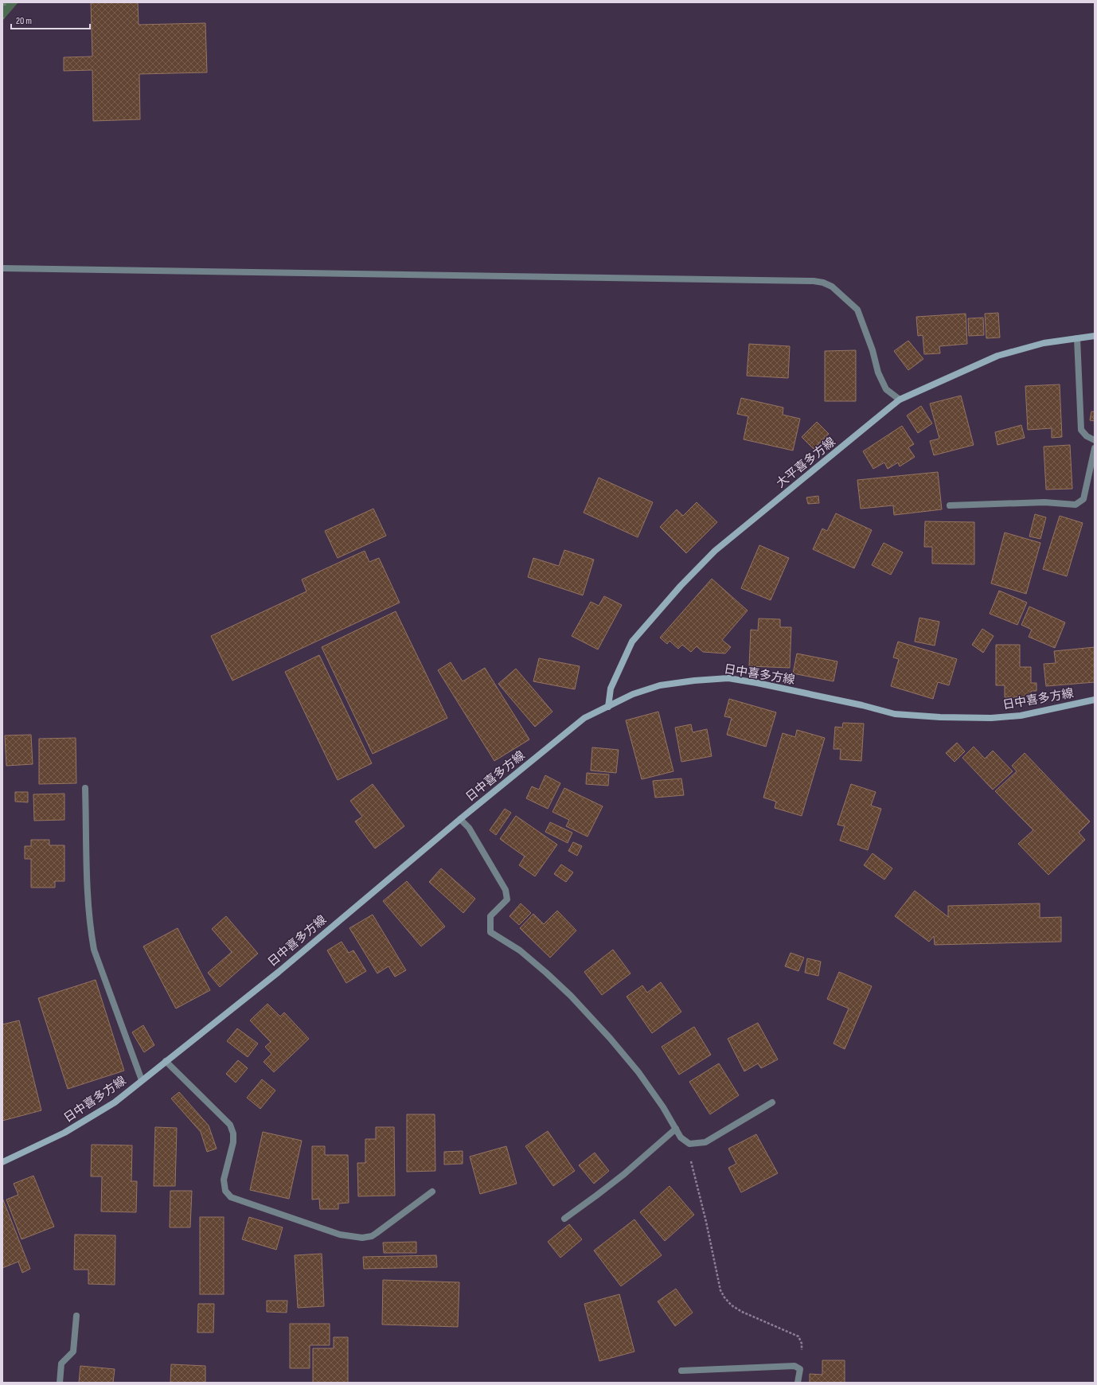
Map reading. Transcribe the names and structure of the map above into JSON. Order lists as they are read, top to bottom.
{
  "streets": {
    "main road": ["大平喜多方線", "日中喜多方線"]
  },
  "crossings": [
    ["大平喜多方線", "日中喜多方線"]
  ],
  "scale_bar": "20 m"
}
